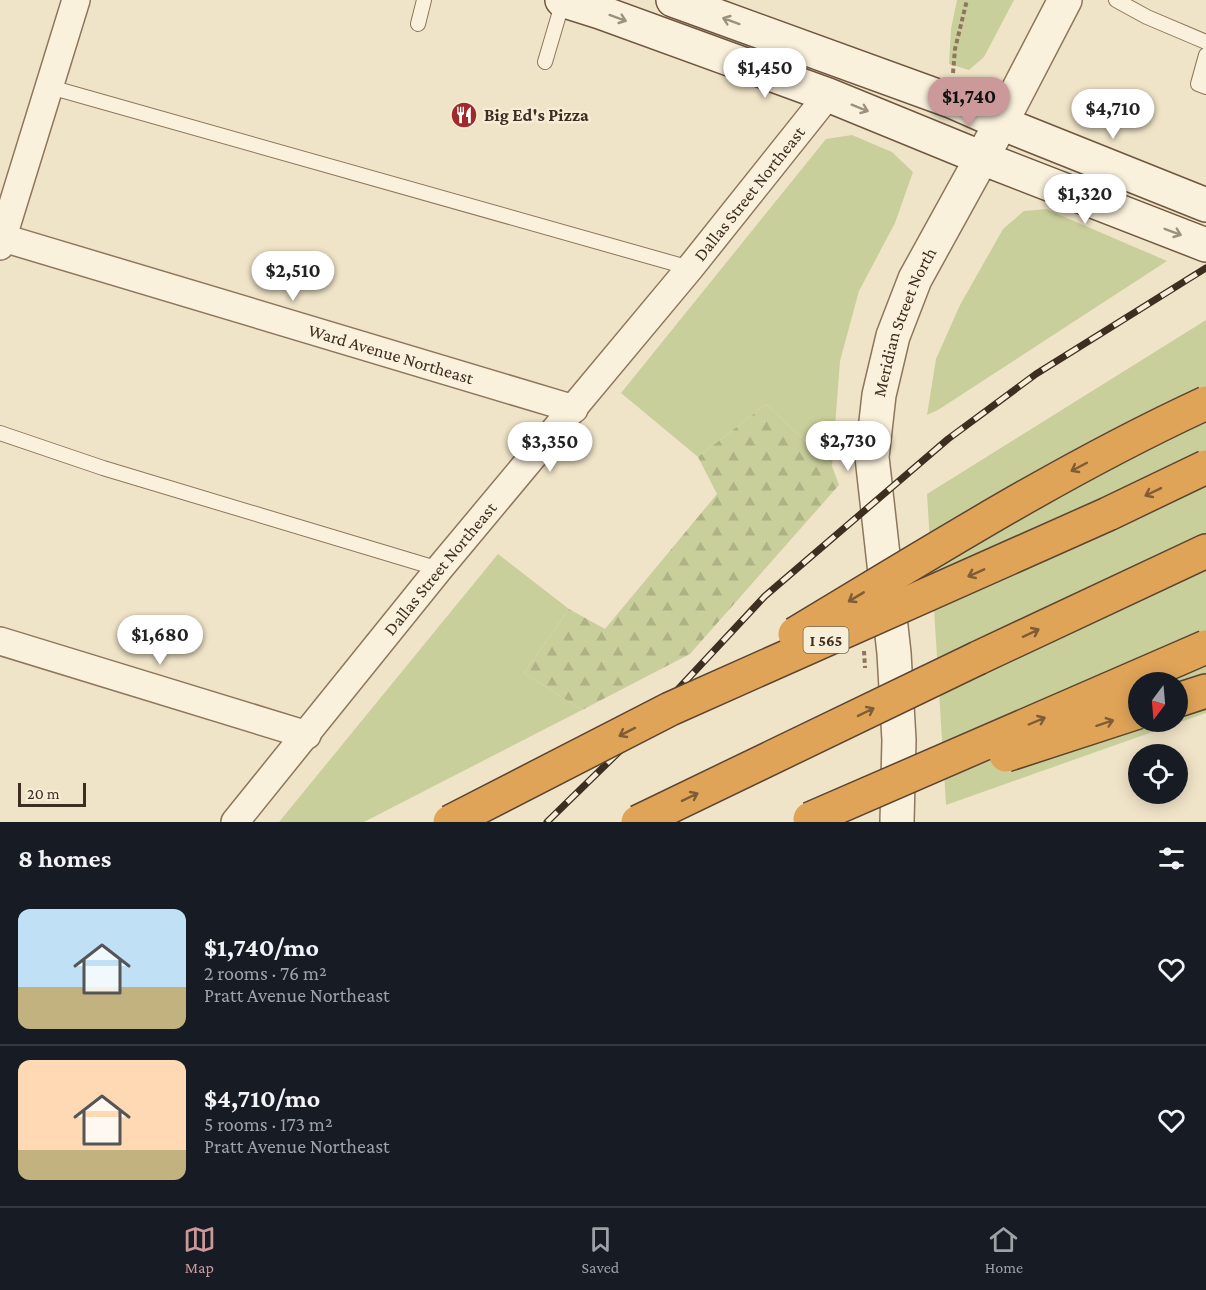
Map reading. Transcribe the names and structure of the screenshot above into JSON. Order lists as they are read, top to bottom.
{
  "streets": {
    "highway": ["I 565"],
    "main road": ["Meridian Street North"],
    "street": ["Dallas Street Northeast", "Ward Avenue Northeast"]
  },
  "crossings": [
    ["Dallas Street Northeast", "Ward Avenue Northeast"]
  ],
  "places": {
    "restaurant": ["Big Ed's Pizza"]
  },
  "scale_bar": "20 m",
  "north": "bottom",
  "page": {
    "price": [
      "$1,450",
      "$1,740",
      "$4,710",
      "$1,320",
      "$2,510",
      "$2,730",
      "$3,350",
      "$1,680"
    ],
    "scale": "20 m",
    "heading": "8 homes",
    "list": [
      {
        "name": "$1,740/mo",
        "note": "2 rooms · 76 m² · Pratt Avenue Northeast"
      },
      {
        "name": "$4,710/mo",
        "note": "5 rooms · 173 m² · Pratt Avenue Northeast"
      }
    ],
    "tabs": ["Map", "Saved", "Home"]
  }
}
